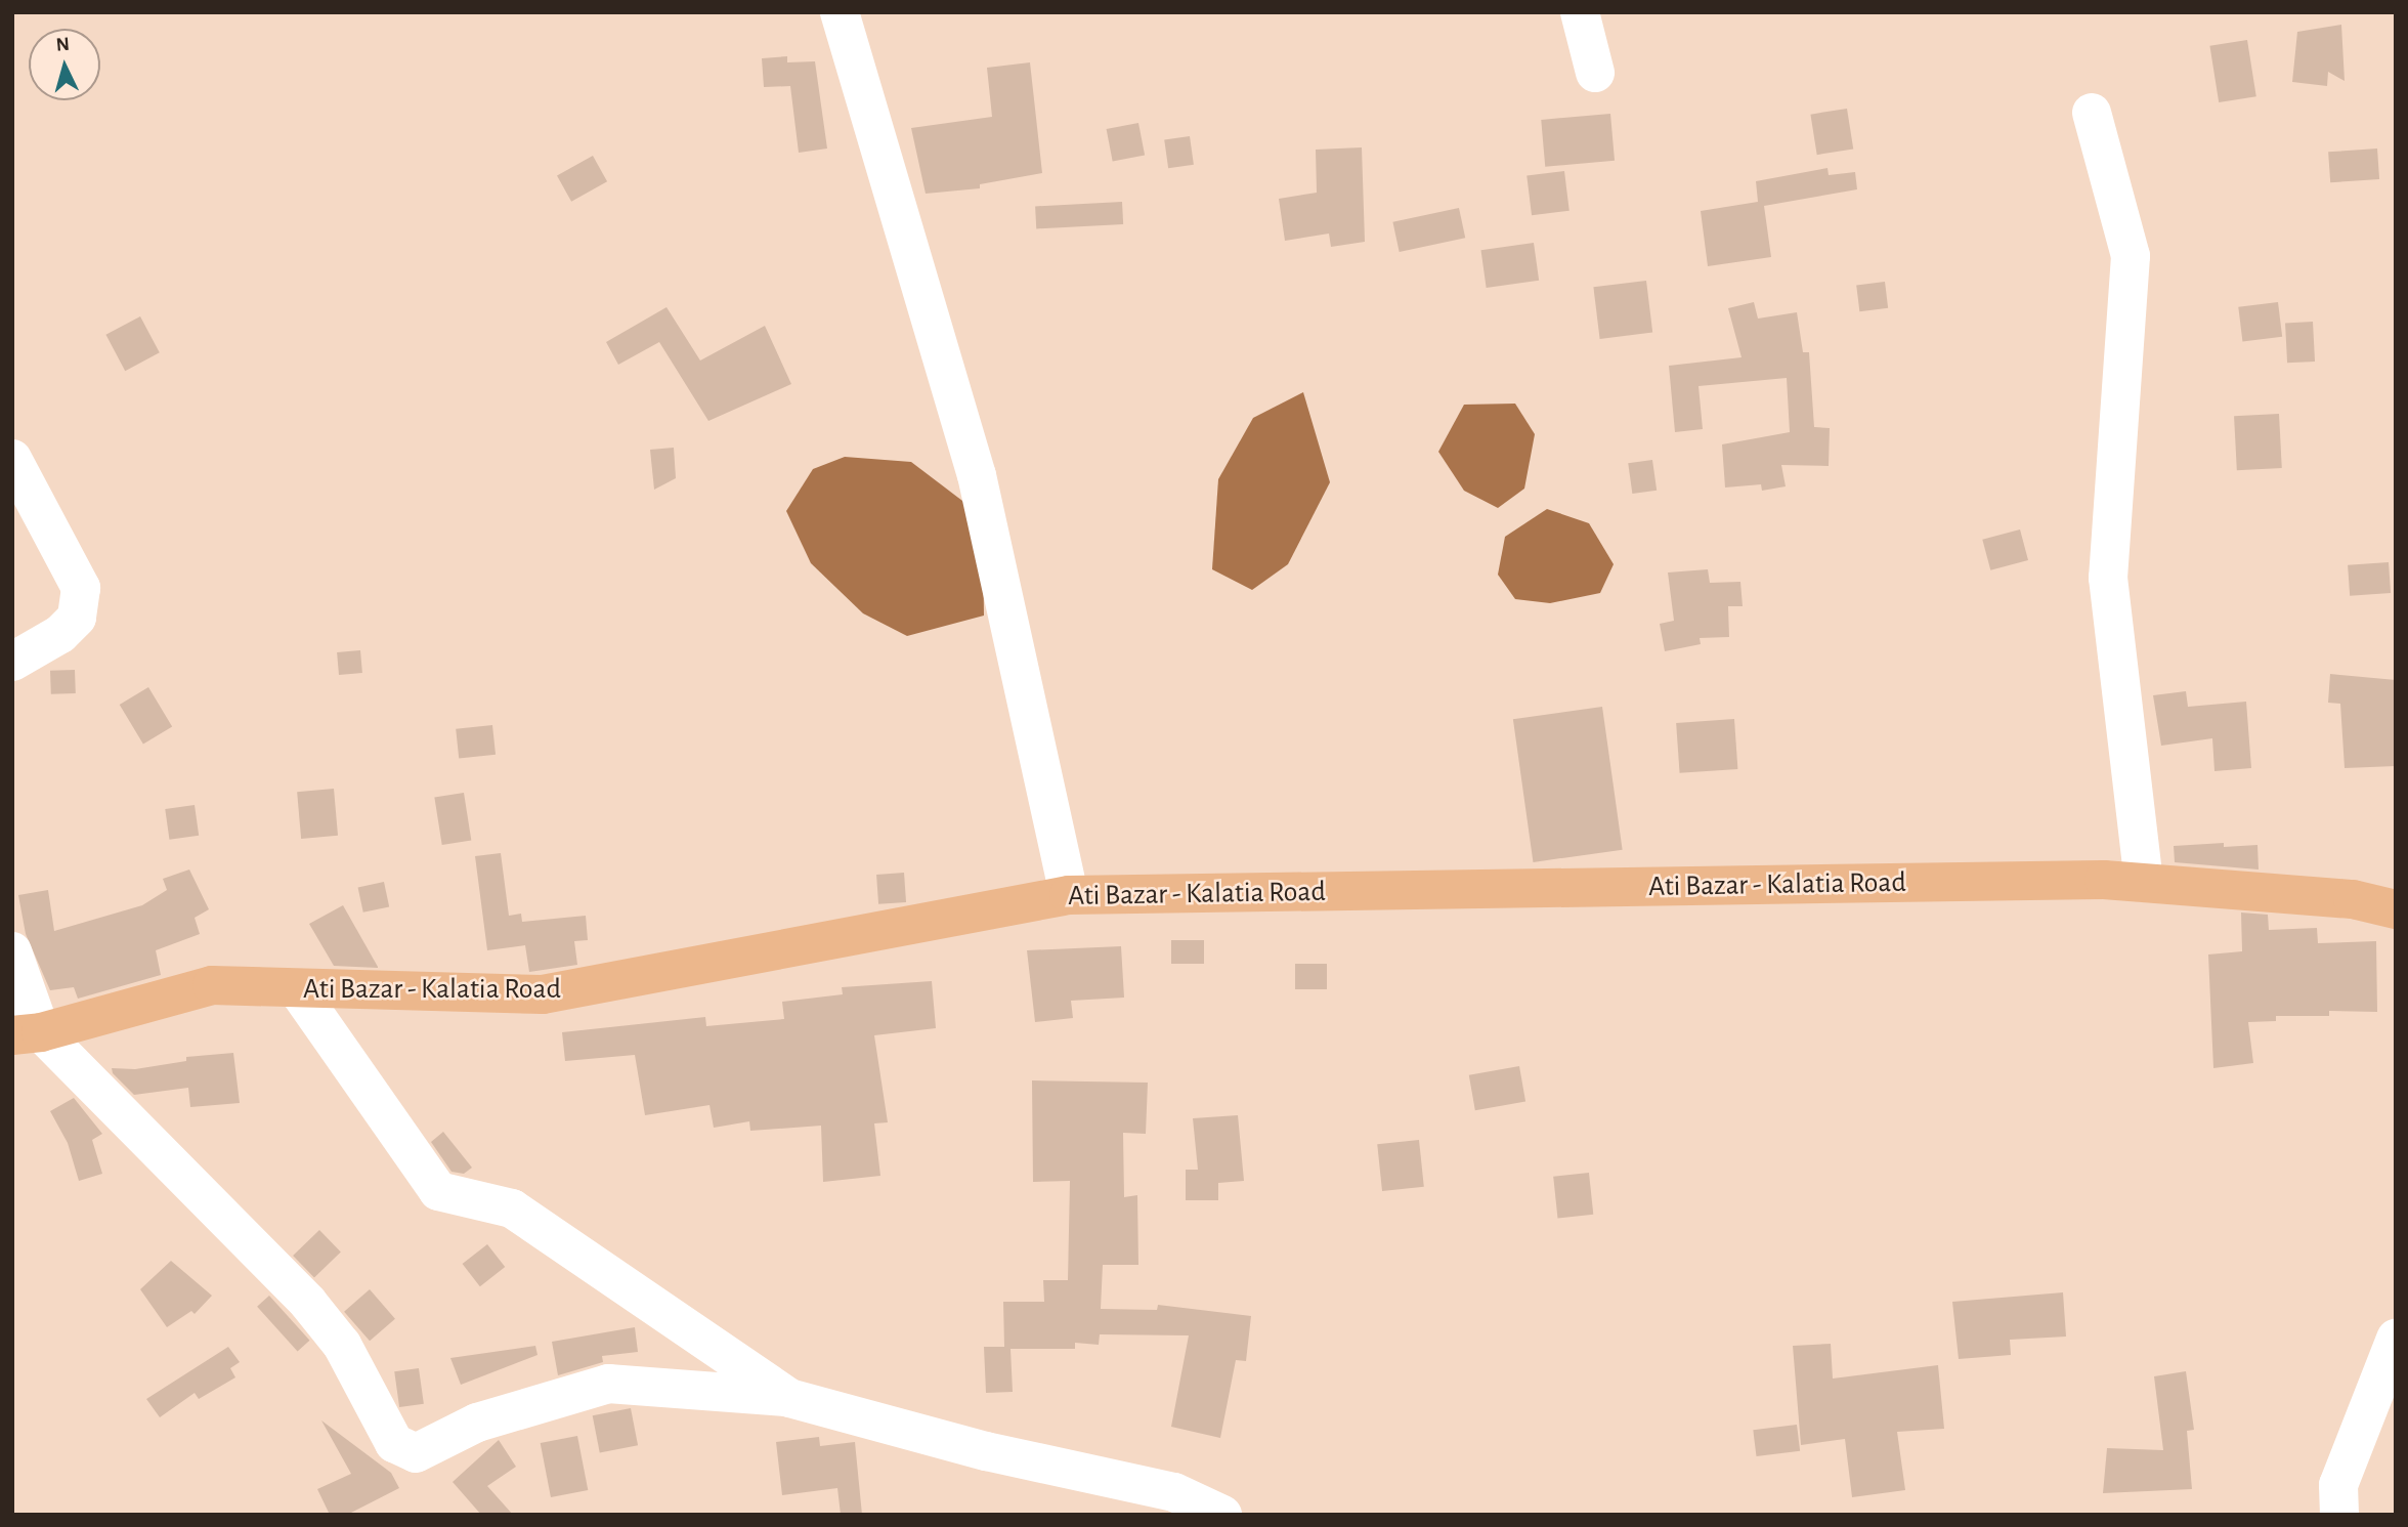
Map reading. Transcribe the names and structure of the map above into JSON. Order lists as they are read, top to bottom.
{
  "streets": {
    "main road": ["Ati Bazar - Kalatia Road"]
  },
  "north": "top"
}
